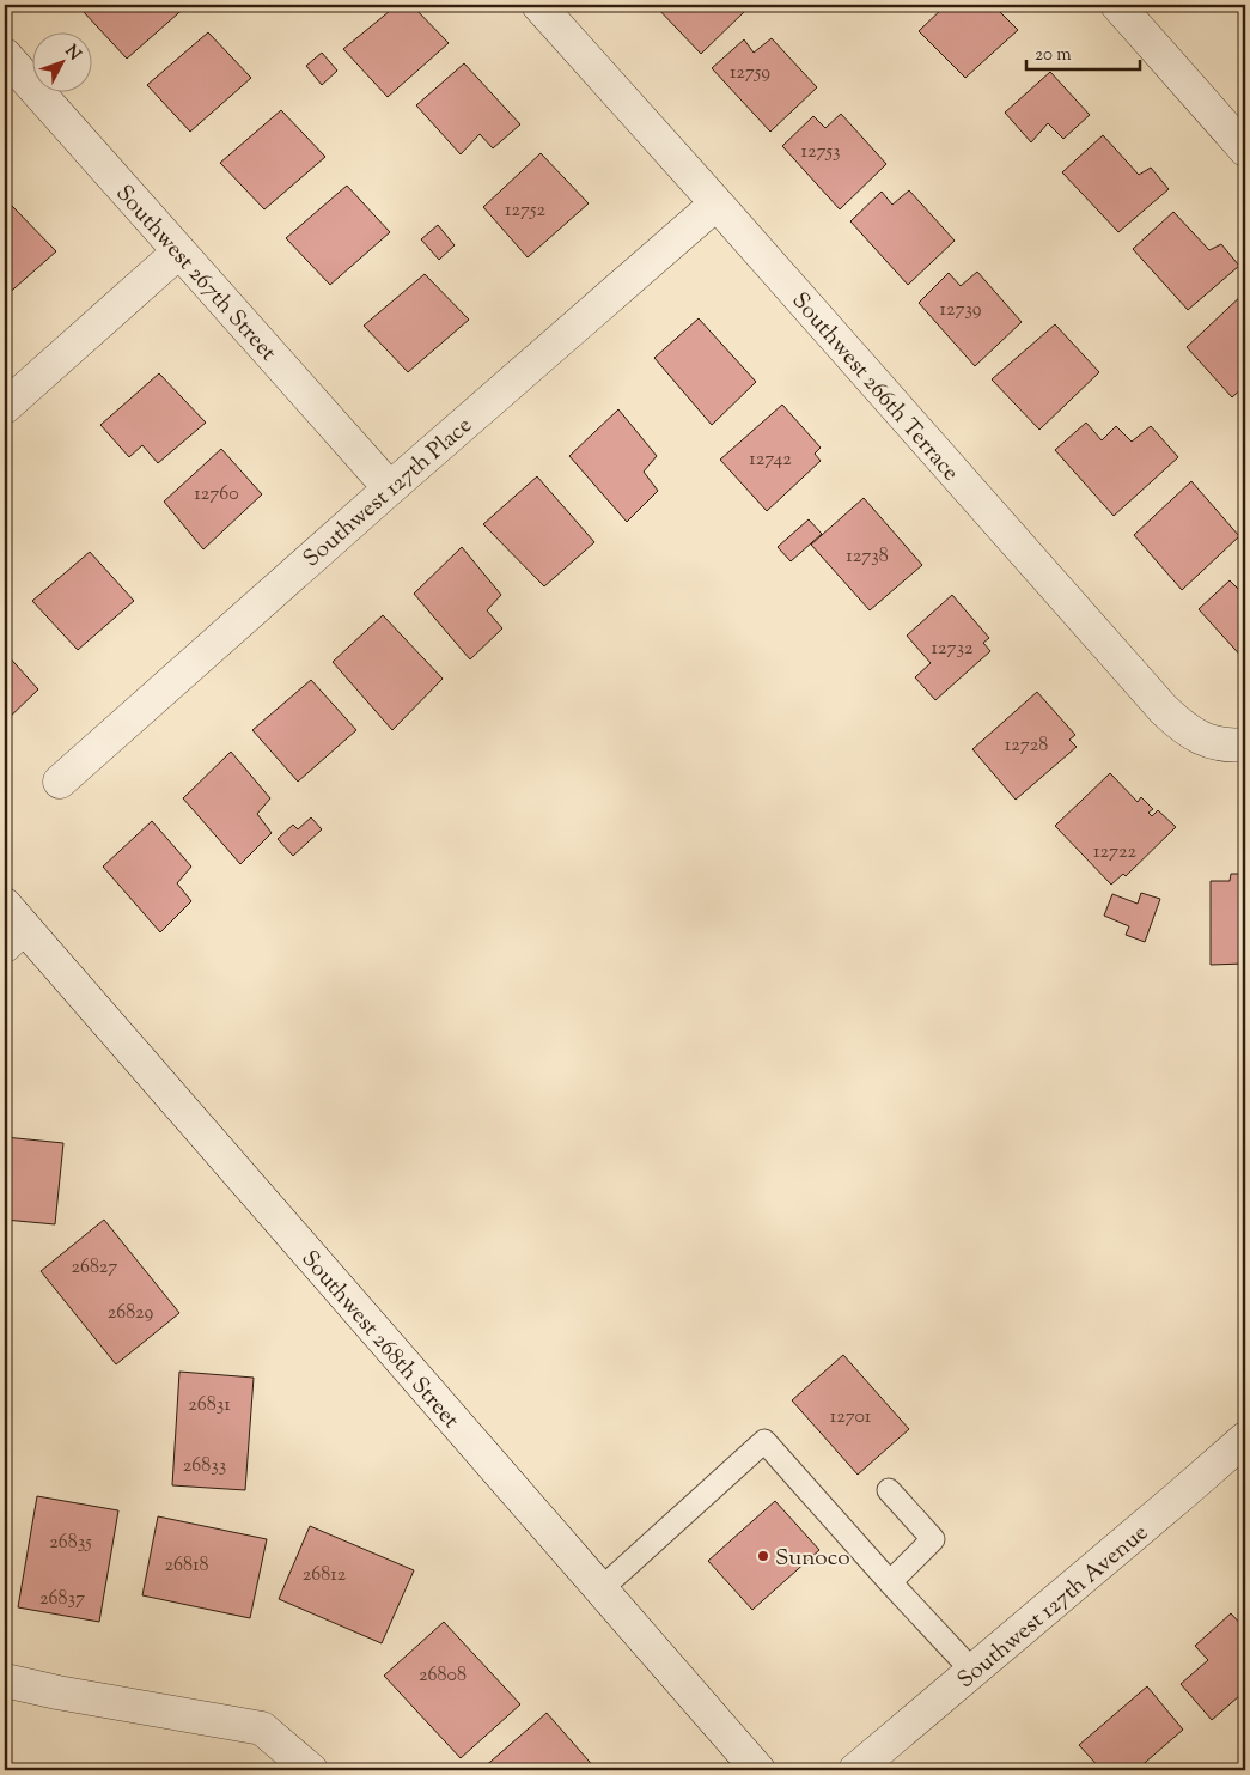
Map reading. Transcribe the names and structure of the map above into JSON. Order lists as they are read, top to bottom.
{
  "streets": {
    "street": [
      "Southwest 267th Street",
      "Southwest 266th Terrace",
      "Southwest 127th Place",
      "Southwest 268th Street",
      "Southwest 127th Avenue"
    ]
  },
  "crossings": [
    ["Southwest 267th Street", "Southwest 127th Place"],
    ["Southwest 266th Terrace", "Southwest 127th Place"]
  ],
  "places": ["Sunoco"],
  "house_numbers": [
    "12759",
    "12753",
    "12752",
    "12739",
    "12742",
    "12760",
    "12738",
    "12732",
    "12728",
    "12722",
    "26827",
    "26829",
    "26831",
    "12701",
    "26833",
    "26835",
    "26818",
    "26812",
    "26837",
    "26808"
  ],
  "scale_bar": "20 m",
  "north": "top right"
}
